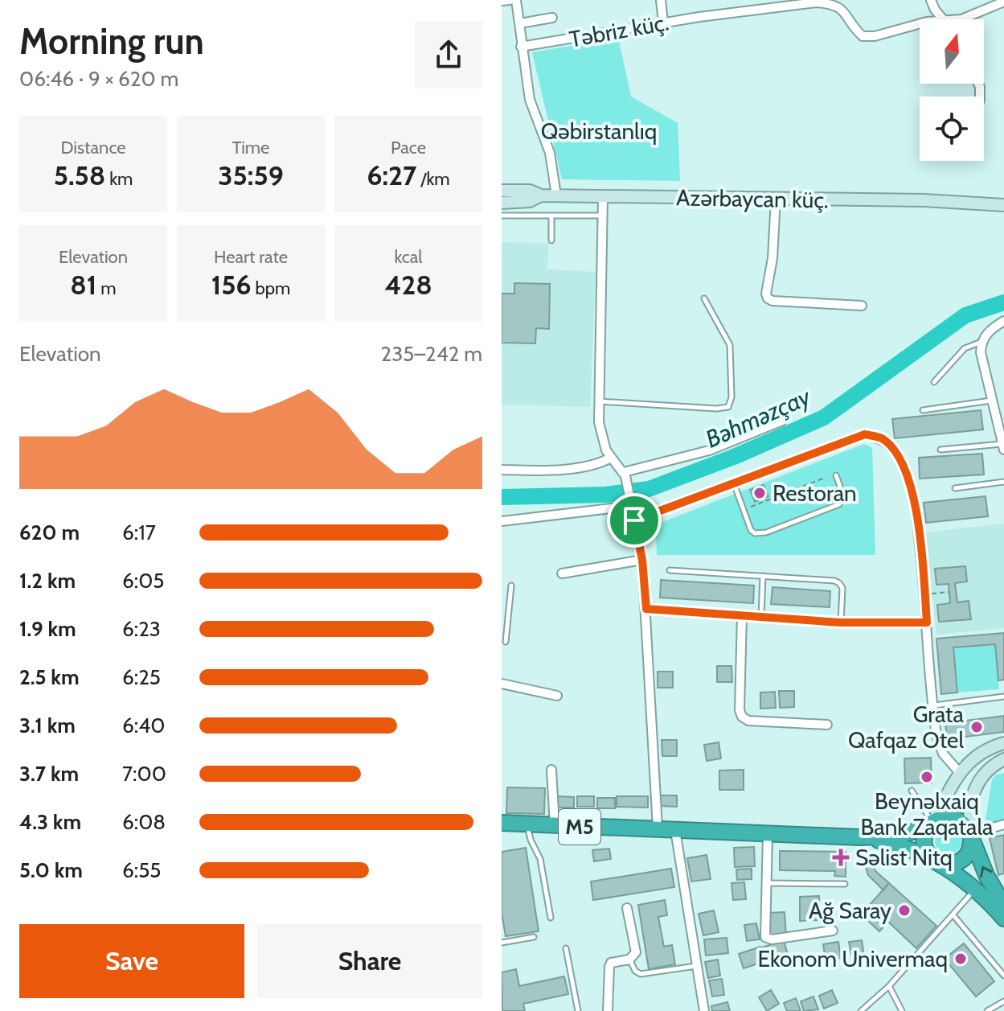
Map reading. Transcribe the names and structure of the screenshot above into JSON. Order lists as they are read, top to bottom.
{
  "streets": {
    "highway": ["M5"],
    "main road": ["Azərbaycan küç."],
    "street": ["Təbriz küç."]
  },
  "water": ["Bəhməzçay"],
  "parks": ["Qəbirstanlıq"],
  "places": {
    "other": [
      "Restoran",
      "Grata Qafqaz Otel",
      "Beynəlxaiq Bank Zaqatala",
      "Ağ Saray",
      "Ekonom Univermaq"
    ],
    "health": ["Səlist Nitq"]
  },
  "north": "top",
  "page": {
    "heading": ["Morning run", "06:46 · 9 × 620 m"],
    "stats": [
      ["Distance", "5.58 km"],
      ["Time", "35:59"],
      ["Pace", "6:27 /km"],
      ["Elevation", "81 m"],
      ["Heart rate", "156 bpm"],
      ["kcal", "428"]
    ],
    "chart": ["Elevation", "235–242 m"],
    "list": [
      {
        "name": "620 m",
        "note": "6:17"
      },
      {
        "name": "1.2 km",
        "note": "6:05"
      },
      {
        "name": "1.9 km",
        "note": "6:23"
      },
      {
        "name": "2.5 km",
        "note": "6:25"
      },
      {
        "name": "3.1 km",
        "note": "6:40"
      },
      {
        "name": "3.7 km",
        "note": "7:00"
      },
      {
        "name": "4.3 km",
        "note": "6:08"
      },
      {
        "name": "5.0 km",
        "note": "6:55"
      }
    ],
    "buttons": ["Save", "Share"]
  }
}
